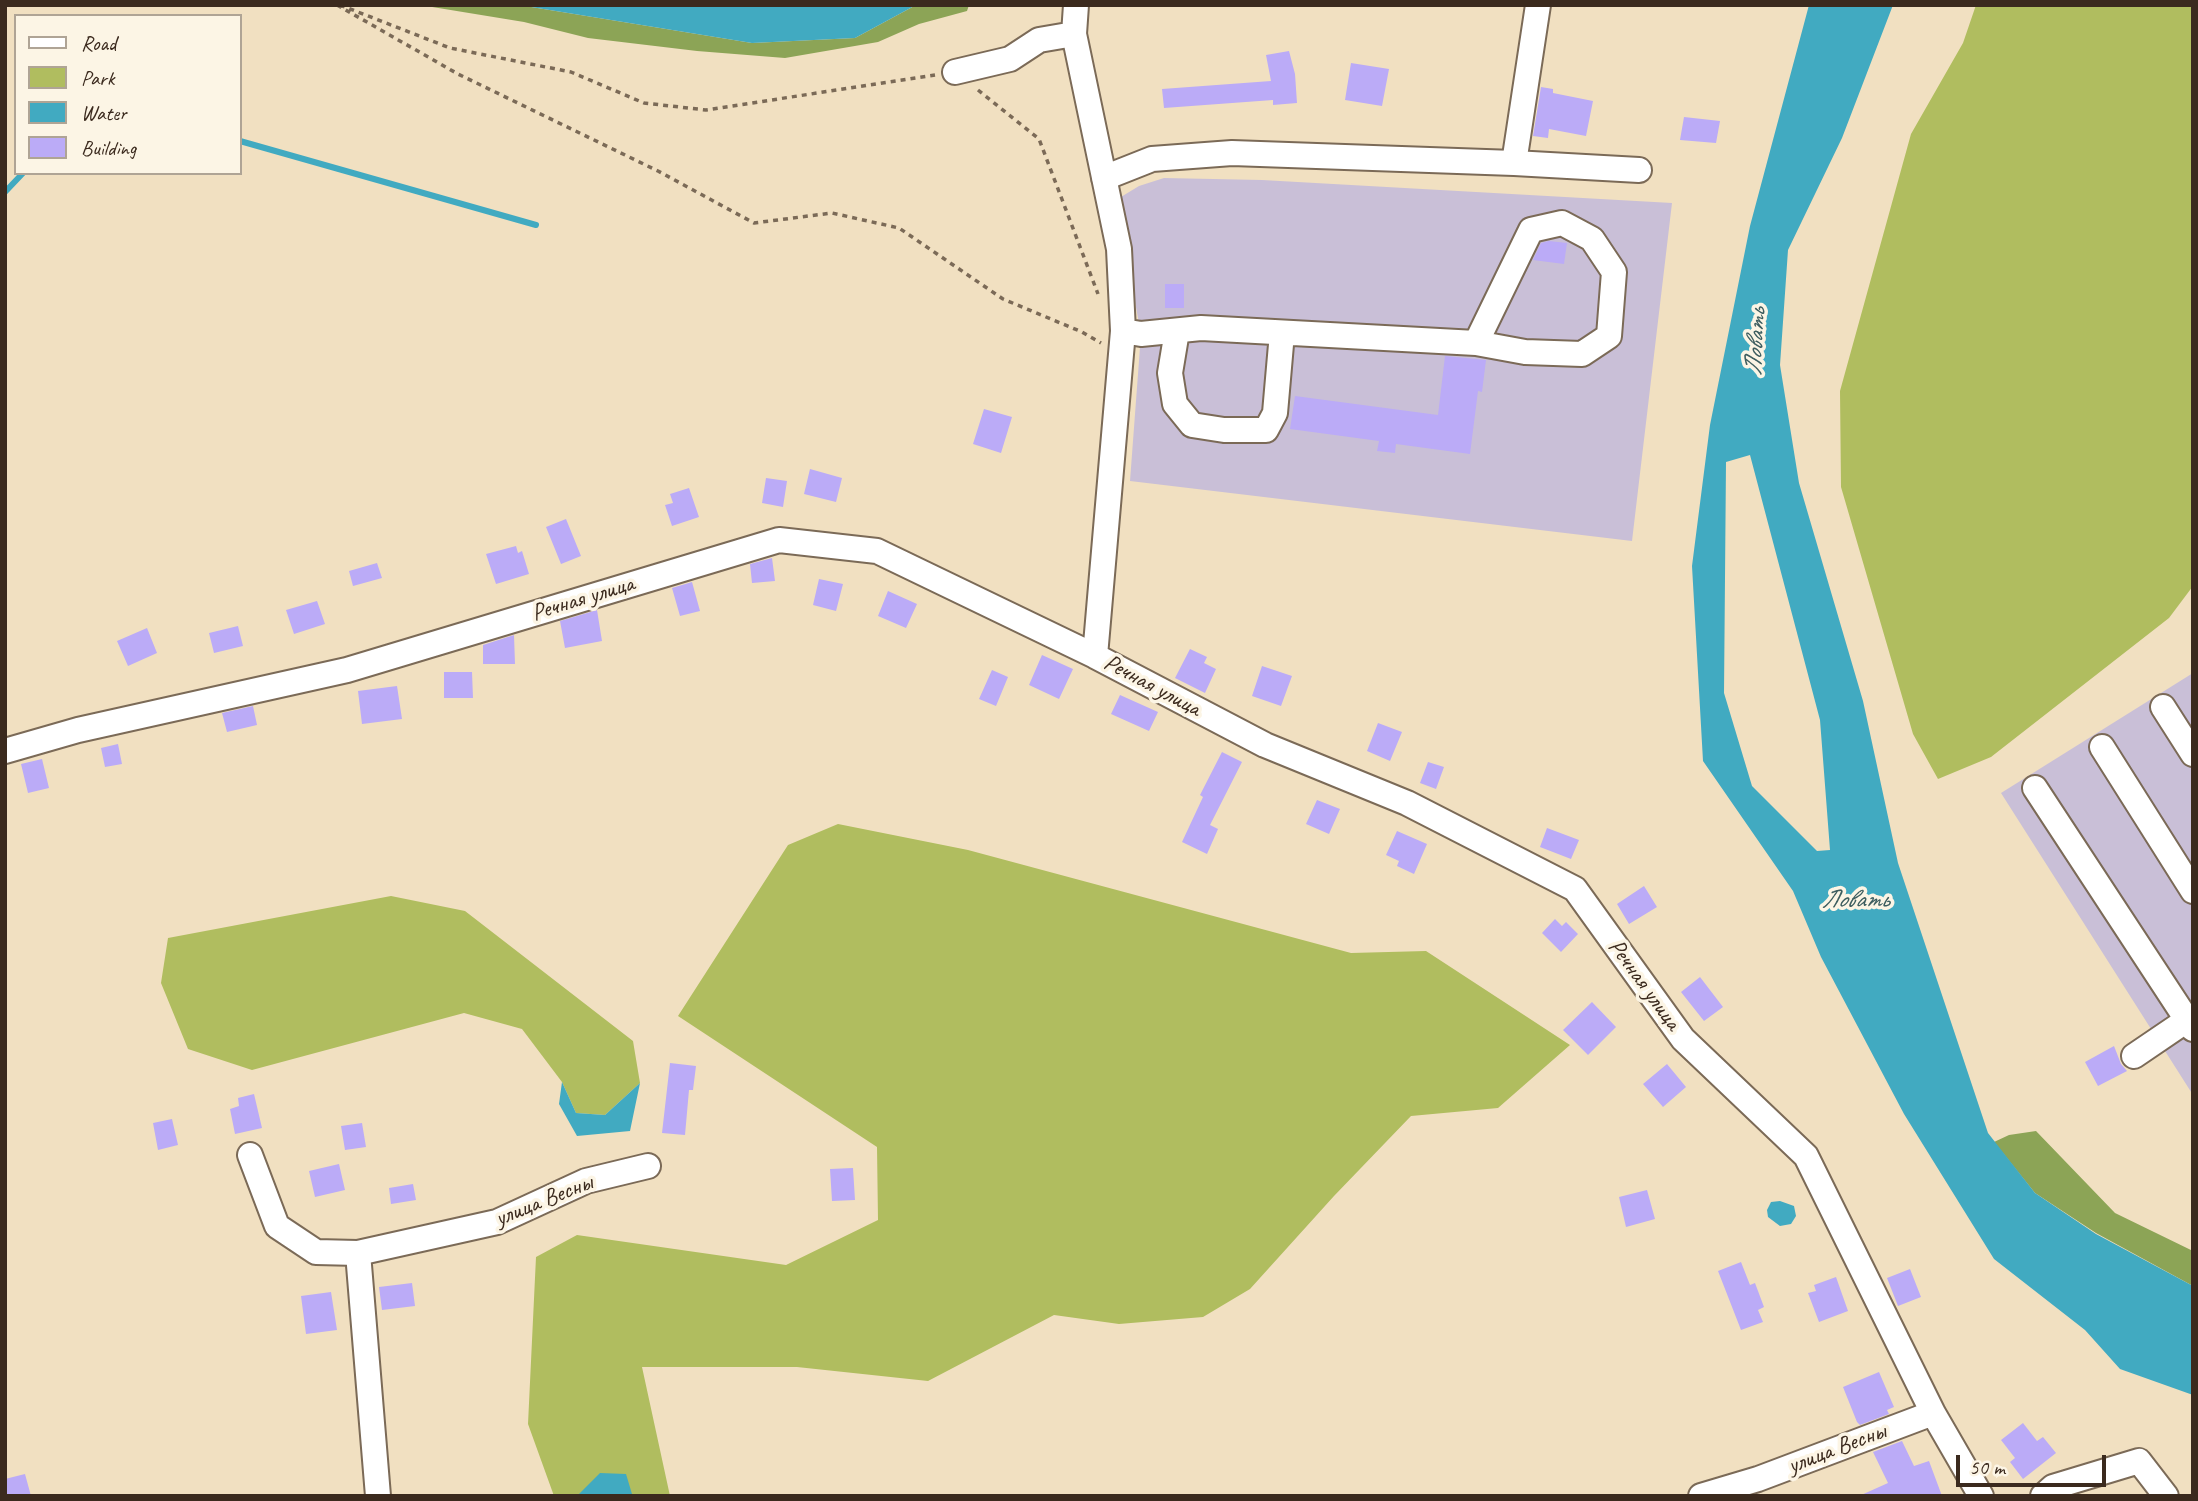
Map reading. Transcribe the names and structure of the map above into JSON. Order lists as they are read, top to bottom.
{
  "streets": {
    "street": ["Речная улица", "улица Весны"]
  },
  "crossings": [
    ["Речная улица", "улица Весны"]
  ],
  "water": ["Ловать"],
  "legend": [
    "Road",
    "Park",
    "Water",
    "Building"
  ],
  "scale_bar": "50 m"
}
